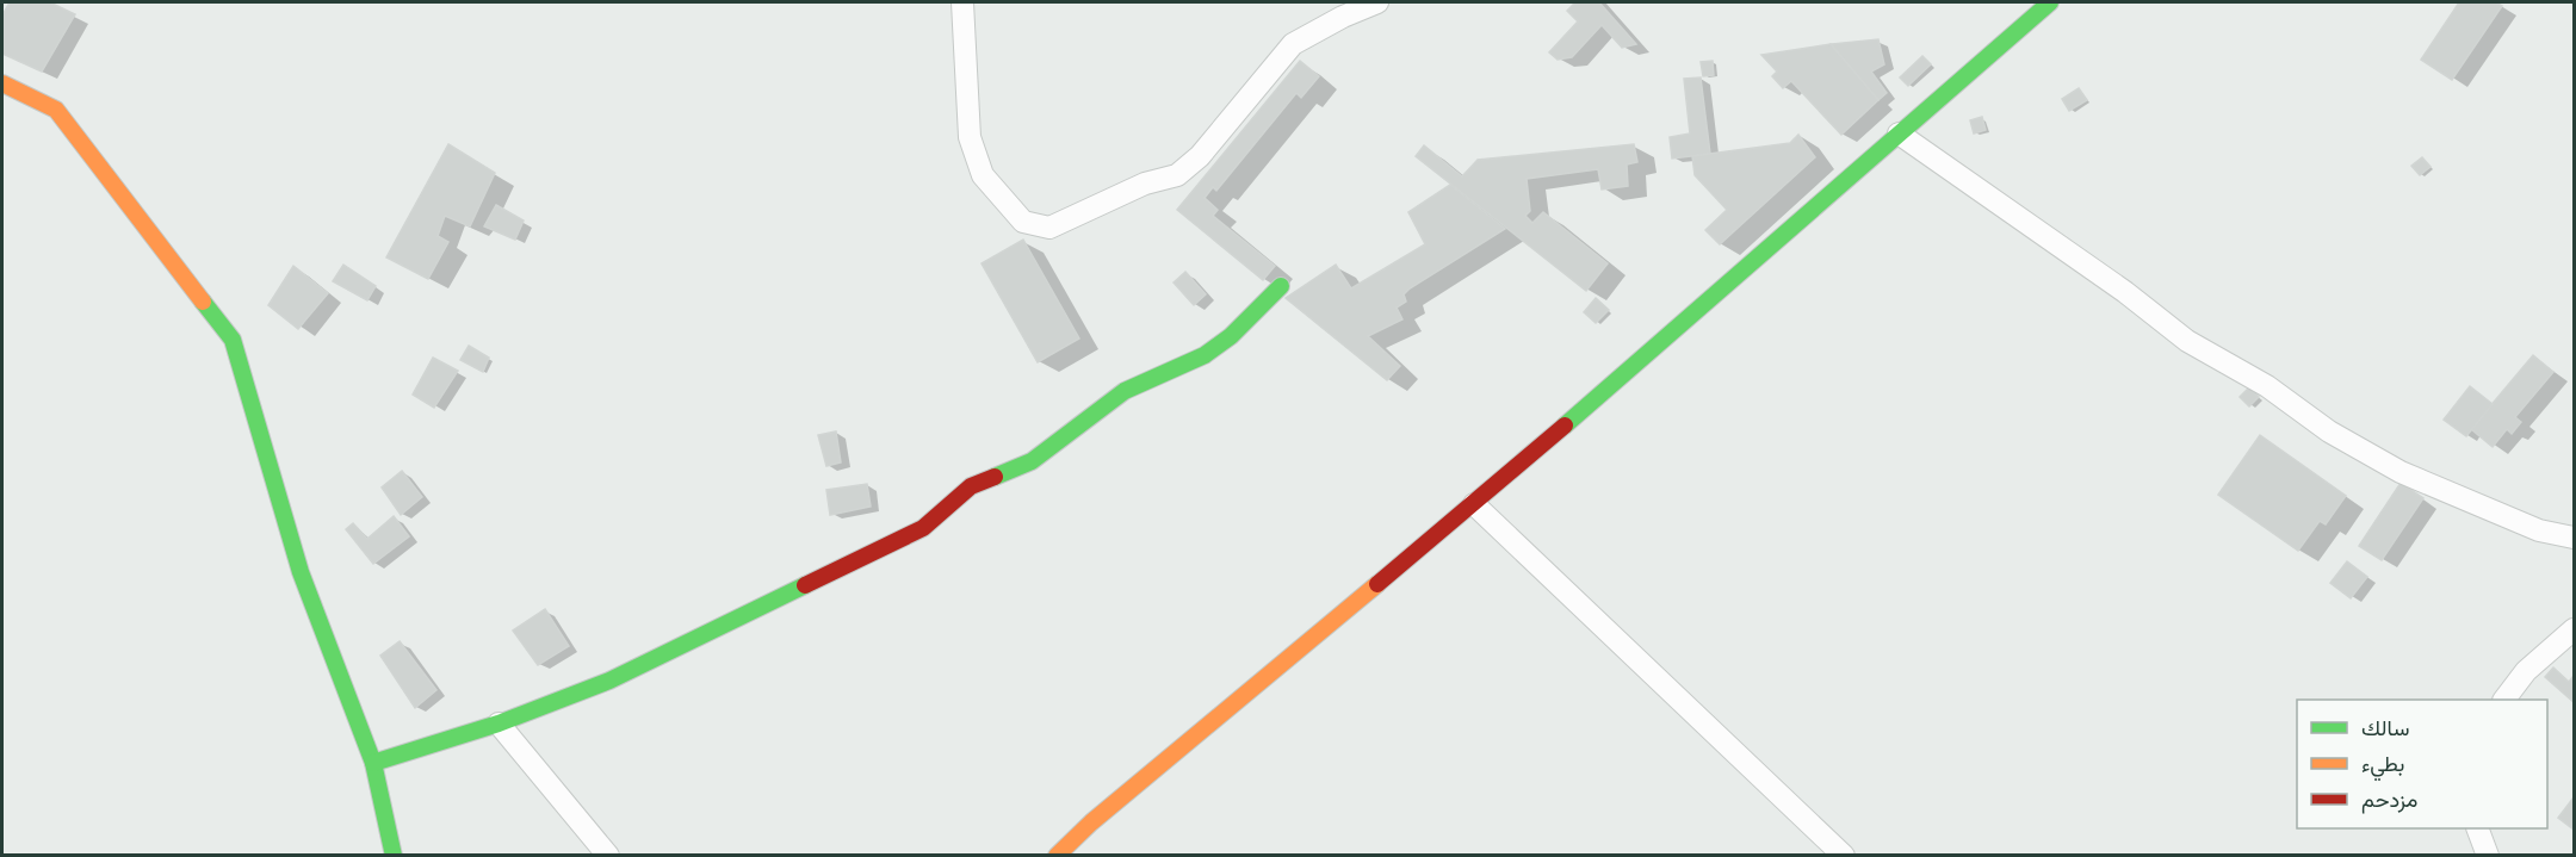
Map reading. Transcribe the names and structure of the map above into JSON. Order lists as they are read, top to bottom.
{
  "legend": ["سالك", "بطيء", "مزدحم"]
}
